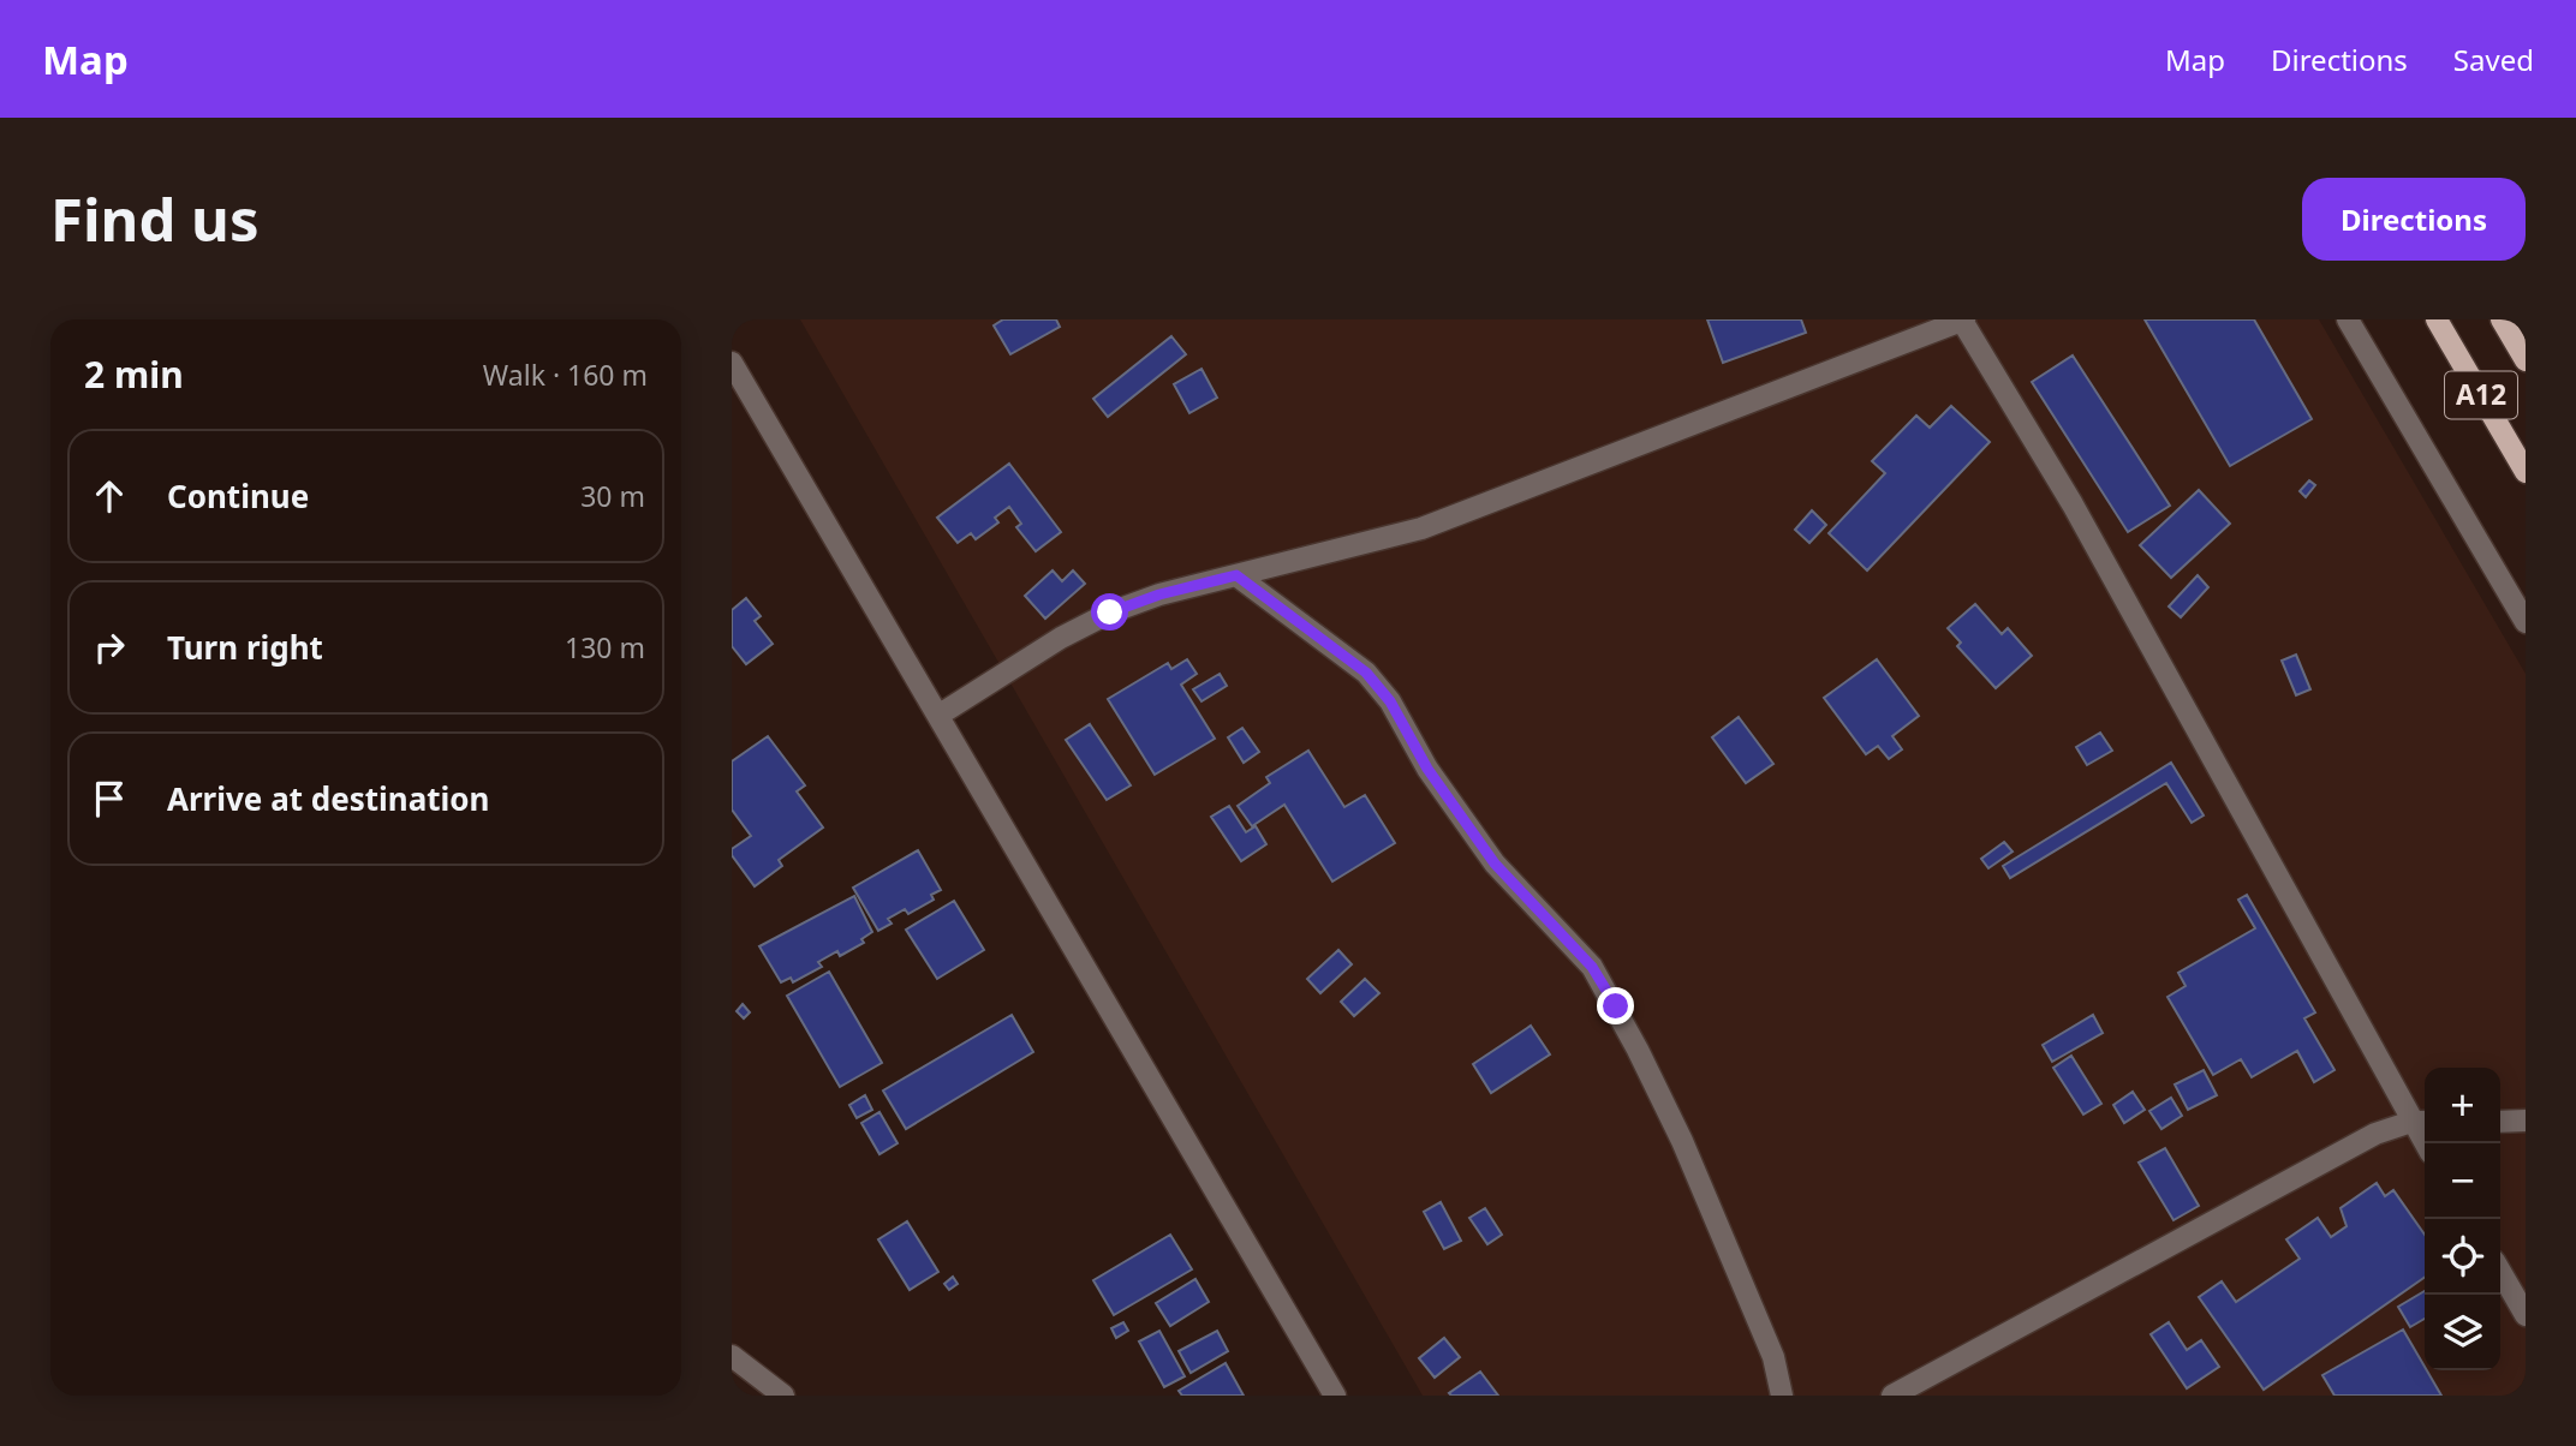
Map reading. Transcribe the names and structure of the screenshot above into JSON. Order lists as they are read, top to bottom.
{
  "streets": {
    "main road": ["A12"]
  },
  "page": {
    "header": "Map",
    "nav": ["Map", "Directions", "Saved"],
    "buttons": "Directions",
    "title": "Find us",
    "heading": ["2 min", "Walk · 160 m"],
    "list": [
      ["Continue", "30 m"],
      ["Turn right", "130 m"],
      "Arrive at destination"
    ],
    "map_buttons": ["+", "−"]
  }
}
